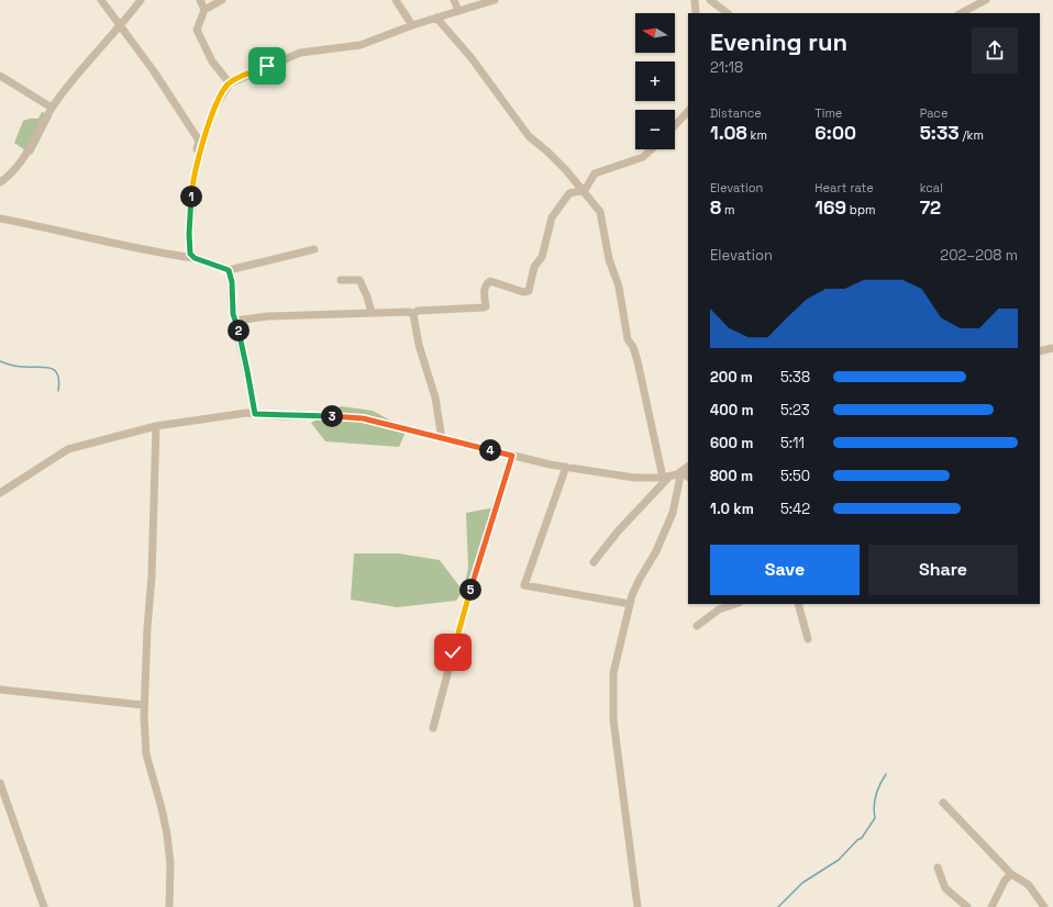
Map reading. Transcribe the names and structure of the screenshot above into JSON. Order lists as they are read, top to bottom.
{
  "north": "left",
  "page": {
    "map_buttons": ["+", "−"],
    "heading": ["Evening run", "21:18"],
    "stats": [
      ["Distance", "1.08 km"],
      ["Time", "6:00"],
      ["Pace", "5:33 /km"],
      ["Elevation", "8 m"],
      ["Heart rate", "169 bpm"],
      ["kcal", "72"]
    ],
    "pins": [
      "1",
      "2",
      "3",
      "4",
      "5"
    ],
    "chart": ["Elevation", "202–208 m"],
    "list": [
      {
        "name": "200 m",
        "note": "5:38"
      },
      {
        "name": "400 m",
        "note": "5:23"
      },
      {
        "name": "600 m",
        "note": "5:11"
      },
      {
        "name": "800 m",
        "note": "5:50"
      },
      {
        "name": "1.0 km",
        "note": "5:42"
      }
    ],
    "buttons": ["Save", "Share"]
  }
}
